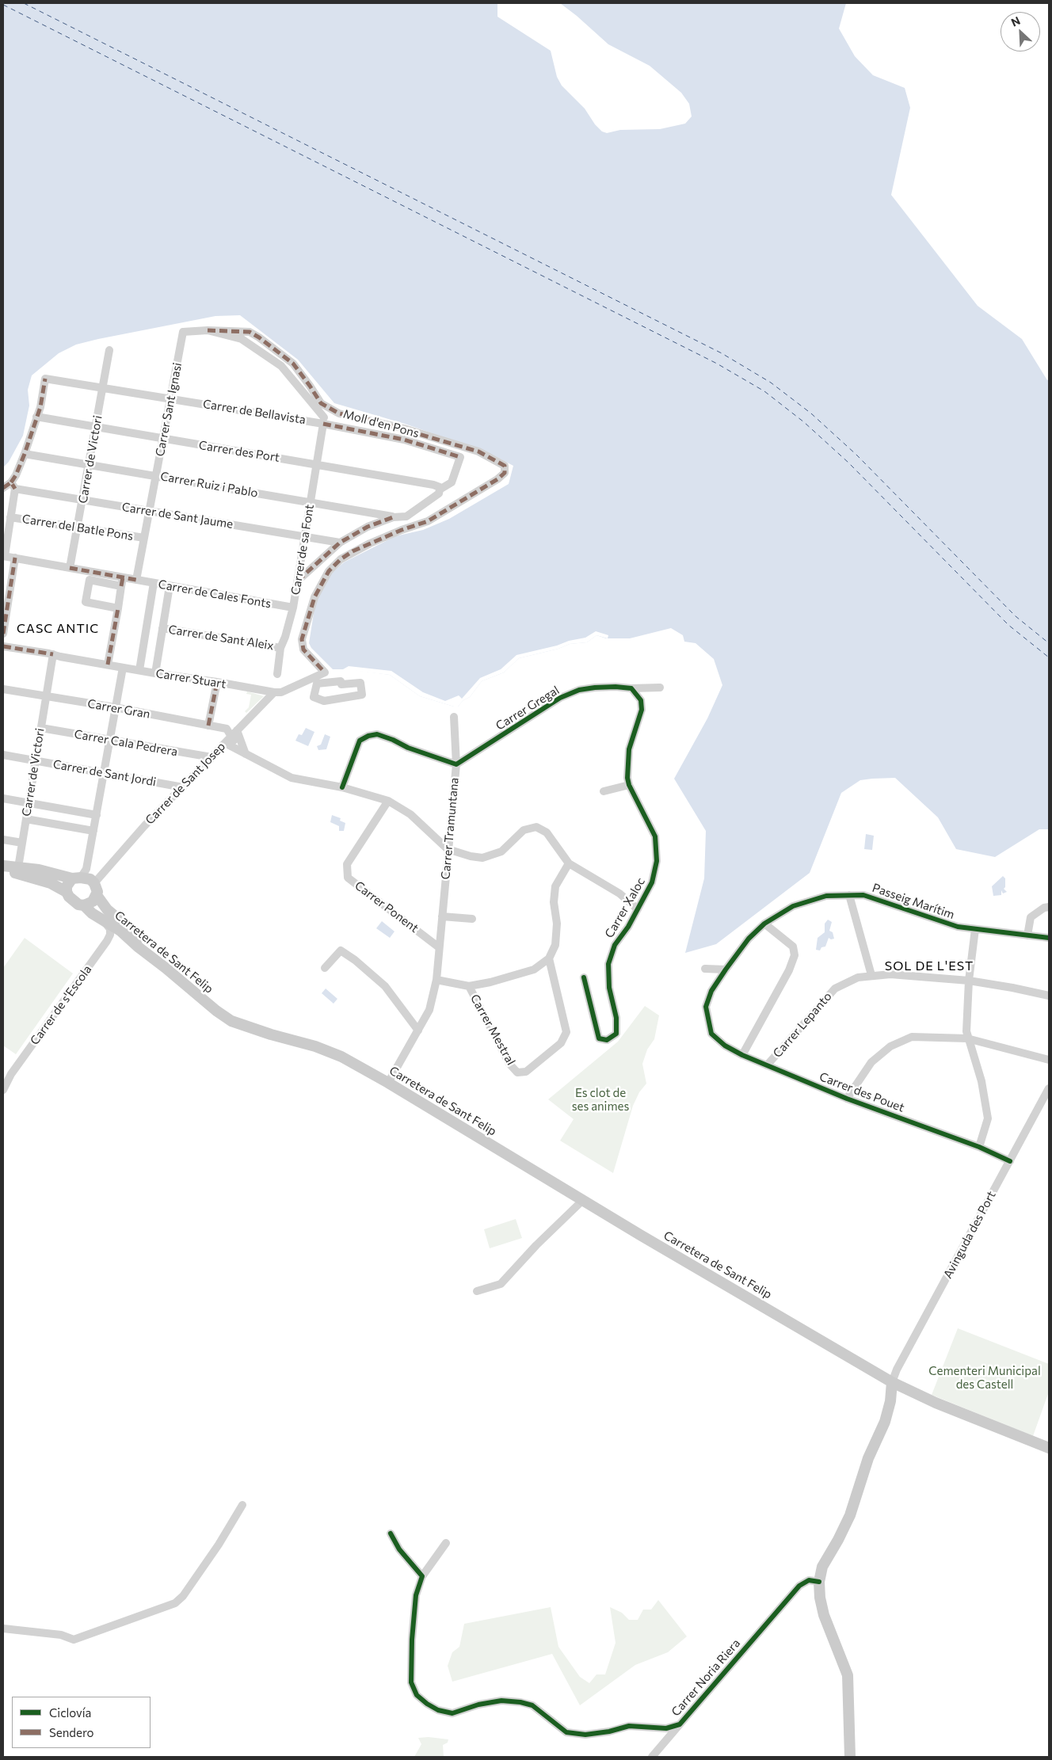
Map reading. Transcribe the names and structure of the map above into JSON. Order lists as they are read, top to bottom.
{
  "streets": {
    "main road": ["Carretera de Sant Felip"],
    "street": [
      "Carrer Sant Ignasi",
      "Carrer de Bellavista",
      "Moll d'en Pons",
      "Carrer des Port",
      "Carrer de Victori",
      "Carrer Ruiz i Pablo",
      "Carrer de Sant Jaume",
      "Carrer del Batle Pons",
      "Carrer de sa Font",
      "Carrer de Cales Fonts",
      "Carrer de Sant Aleix",
      "Carrer Stuart",
      "Carrer Gregal",
      "Carrer Gran",
      "Carrer Cala Pedrera",
      "Carrer de Sant Jordi",
      "Carrer de Sant Josep",
      "Carrer Tramuntana",
      "Passeig Marítim",
      "Carrer Ponent",
      "Carrer Xaloc",
      "Carrer de s'Escola",
      "Carrer Lepanto",
      "Carrer Mestral",
      "Carrer des Pouet",
      "Avinguda des Port",
      "Carrer Noria Riera"
    ]
  },
  "crossings": [
    ["Carrer Sant Ignasi", "Carrer de Bellavista"],
    ["Carrer Sant Ignasi", "Moll d'en Pons"],
    ["Carrer Sant Ignasi", "Carrer des Port"],
    ["Carrer Sant Ignasi", "Carrer Ruiz i Pablo"],
    ["Carrer Sant Ignasi", "Carrer de Sant Jaume"],
    ["Carrer Sant Ignasi", "Carrer del Batle Pons"],
    ["Carrer Sant Ignasi", "Carrer de Cales Fonts"],
    ["Carrer de Bellavista", "Carrer des Port"],
    ["Carrer de Bellavista", "Carrer de Victori"],
    ["Carrer de Bellavista", "Carrer de sa Font"],
    ["Moll d'en Pons", "Carrer Stuart"],
    ["Moll d'en Pons", "Carrer de Sant Josep"],
    ["Carrer des Port", "Carrer de Victori"],
    ["Carrer des Port", "Carrer de sa Font"],
    ["Carrer de Victori", "Carrer Ruiz i Pablo"],
    ["Carrer de Victori", "Carrer de Sant Jaume"],
    ["Carrer de Victori", "Carrer del Batle Pons"],
    ["Carrer de Victori", "Carrer Stuart"],
    ["Carrer de Victori", "Carrer Gran"],
    ["Carrer de Victori", "Carrer Cala Pedrera"],
    ["Carrer de Victori", "Carrer de Sant Jordi"],
    ["Carrer Ruiz i Pablo", "Carrer de sa Font"],
    ["Carrer de Sant Jaume", "Carrer de sa Font"],
    ["Carrer de sa Font", "Carrer de Cales Fonts"],
    ["Carrer de sa Font", "Carrer de Sant Aleix"],
    ["Carrer Stuart", "Carrer de Sant Josep"],
    ["Carrer Gregal", "Carrer Tramuntana"],
    ["Carrer Gregal", "Carrer Xaloc"],
    ["Carrer Gran", "Carrer de Sant Josep"],
    ["Carrer Cala Pedrera", "Carrer de Sant Josep"],
    ["Carrer de Sant Jordi", "Carrer de Sant Josep"],
    ["Carrer de Sant Josep", "Carretera de Sant Felip"],
    ["Carrer Tramuntana", "Carrer Ponent"],
    ["Carrer Tramuntana", "Carretera de Sant Felip"],
    ["Passeig Marítim", "Carrer des Pouet"],
    ["Carretera de Sant Felip", "Carrer de s'Escola"],
    ["Carretera de Sant Felip", "Avinguda des Port"],
    ["Carrer Lepanto", "Carrer des Pouet"],
    ["Carrer des Pouet", "Avinguda des Port"]
  ],
  "districts": ["CASC ANTIC", "SOL DE L'EST"],
  "parks": ["Es clot de ses animes", "Cementeri Municipal des Castell"],
  "legend": ["Ciclovía", "Sendero"],
  "north": "top left"
}
